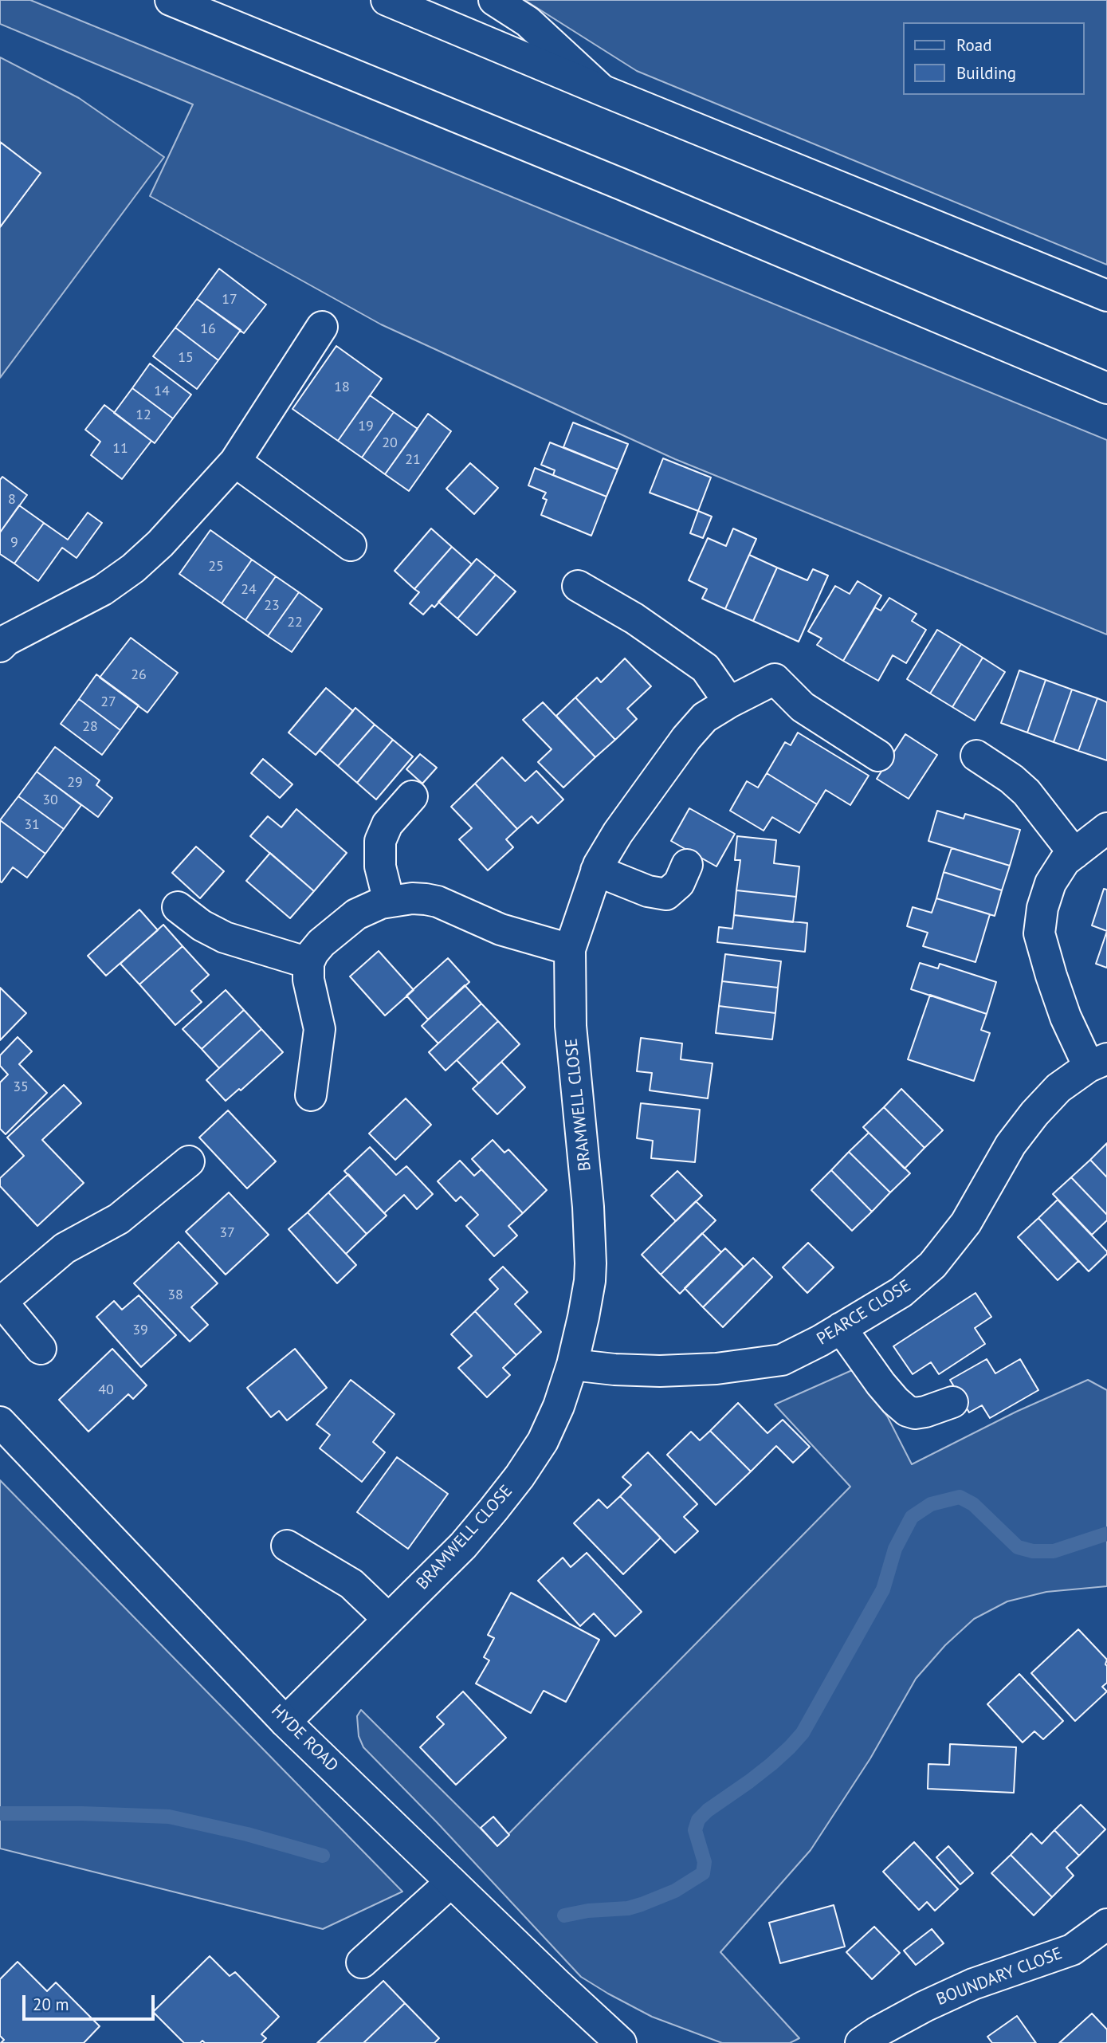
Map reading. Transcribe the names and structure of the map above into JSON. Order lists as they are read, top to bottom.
{
  "streets": {
    "main road": [
      "BRAMWELL CLOSE",
      "PEARCE CLOSE",
      "HYDE ROAD",
      "BOUNDARY CLOSE"
    ]
  },
  "crossings": [
    ["BRAMWELL CLOSE", "PEARCE CLOSE"],
    ["BRAMWELL CLOSE", "HYDE ROAD"]
  ],
  "house_numbers": [
    "17",
    "16",
    "15",
    "18",
    "14",
    "12",
    "19",
    "20",
    "11",
    "21",
    "8",
    "9",
    "25",
    "24",
    "23",
    "22",
    "26",
    "27",
    "28",
    "29",
    "30",
    "31",
    "35",
    "37",
    "38",
    "39",
    "40"
  ],
  "legend": ["Road", "Building"],
  "scale_bar": "20 m"
}
